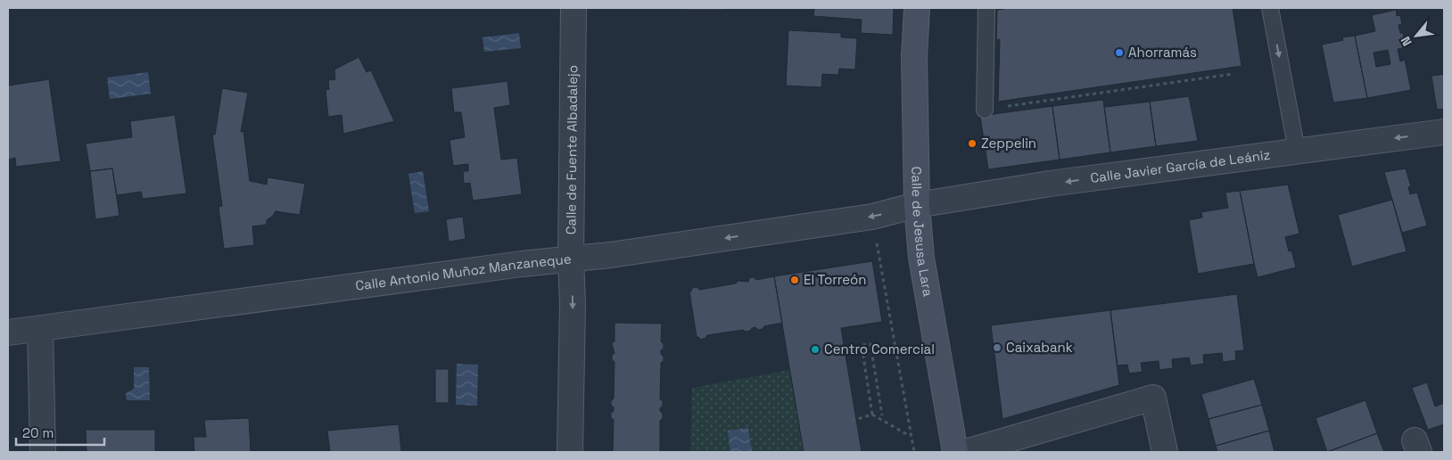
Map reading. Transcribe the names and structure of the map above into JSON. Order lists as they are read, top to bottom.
{
  "streets": {
    "main road": ["Calle de Jesusa Lara"],
    "street": ["Calle de Fuente Albadalejo", "Calle Javier García de Leániz", "Calle Antonio Muñoz Manzaneque"]
  },
  "crossings": [
    ["Calle de Fuente Albadalejo", "Calle Antonio Muñoz Manzaneque"],
    ["Calle Javier García de Leániz", "Calle de Jesusa Lara"],
    ["Calle Javier García de Leániz", "Calle Antonio Muñoz Manzaneque"],
    ["Calle de Jesusa Lara", "Calle Antonio Muñoz Manzaneque"]
  ],
  "one_way": ["Calle de Fuente Albadalejo", "Calle Javier García de Leániz", "Calle Antonio Muñoz Manzaneque"],
  "places": [
    "Ahorramás",
    "Zeppelin",
    "El Torreón",
    "Caixabank",
    "Centro Comercial"
  ],
  "scale_bar": "20 m",
  "north": "bottom left"
}
